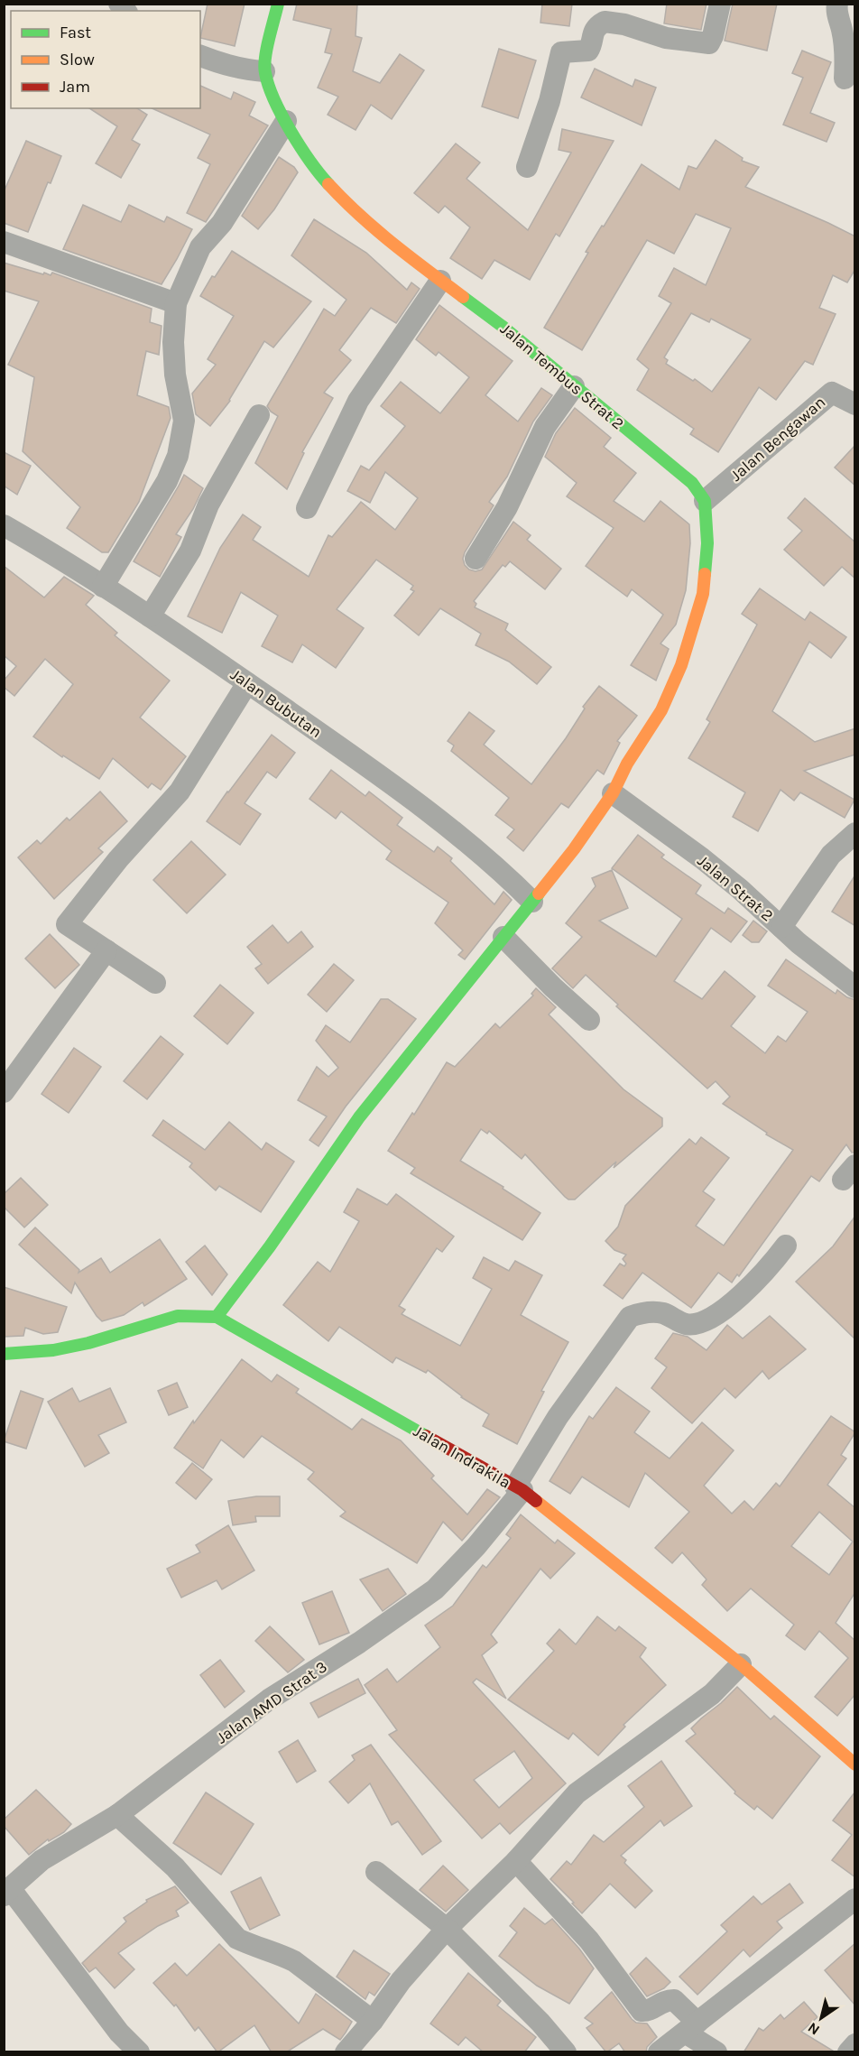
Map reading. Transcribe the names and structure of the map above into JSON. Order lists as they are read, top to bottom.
{
  "streets": {
    "street": [
      "Jalan Tembus Strat 2",
      "Jalan Bengawan",
      "Jalan Bubutan",
      "Jalan Strat 2",
      "Jalan Indrakila",
      "Jalan AMD Strat 3"
    ]
  },
  "crossings": [
    ["Jalan Tembus Strat 2", "Jalan Bengawan"],
    ["Jalan Indrakila", "Jalan AMD Strat 3"]
  ],
  "legend": ["Fast", "Slow", "Jam"],
  "north": "bottom left"
}
